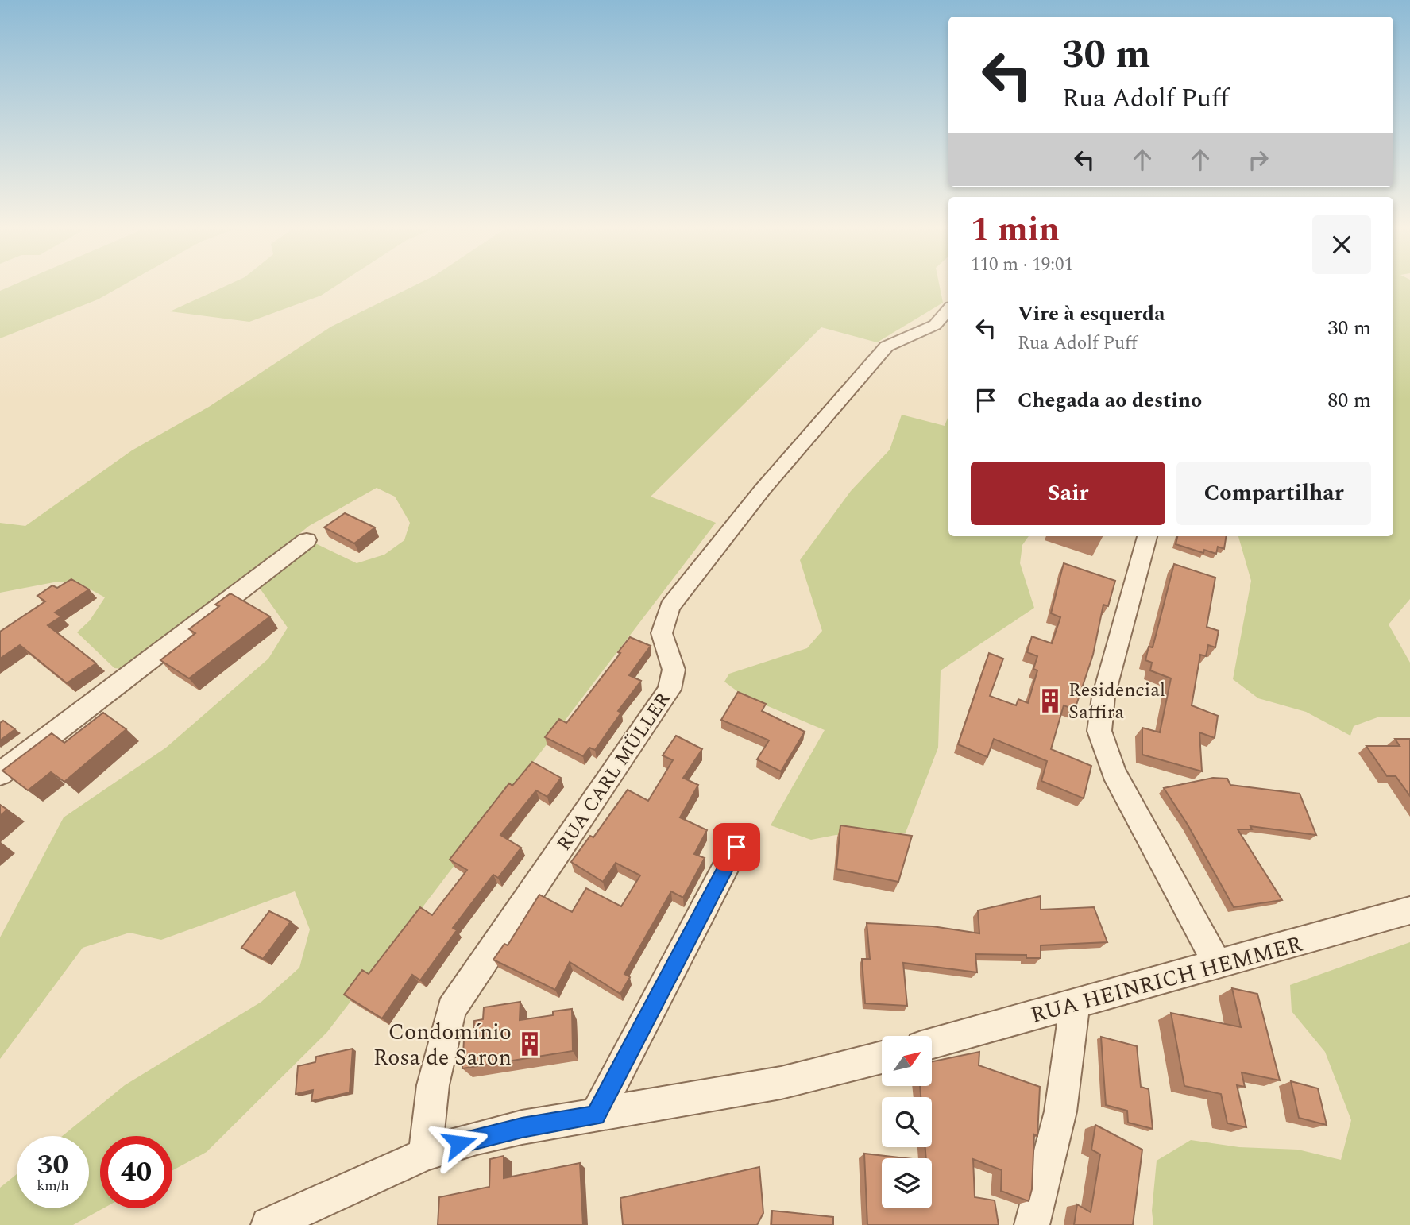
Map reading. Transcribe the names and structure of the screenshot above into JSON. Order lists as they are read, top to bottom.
{
  "streets": {
    "street": ["RUA CARL MÜLLER", "RUA HEINRICH HEMMER"]
  },
  "places": {
    "building": ["Residencial Saffira", "Condomínio Rosa de Saron"]
  },
  "north": "top right",
  "page": {
    "turn": ["30 m", "Rua Adolf Puff"],
    "heading": ["1 min", "110 m · 19:01"],
    "list": [
      {
        "name": "Vire à esquerda",
        "note": "Rua Adolf Puff",
        "value": "30 m"
      },
      {
        "name": "Chegada ao destino",
        "value": "80 m"
      }
    ],
    "buttons": ["Sair", "Compartilhar"],
    "speed": "30 km/h",
    "limit": "40"
  }
}
